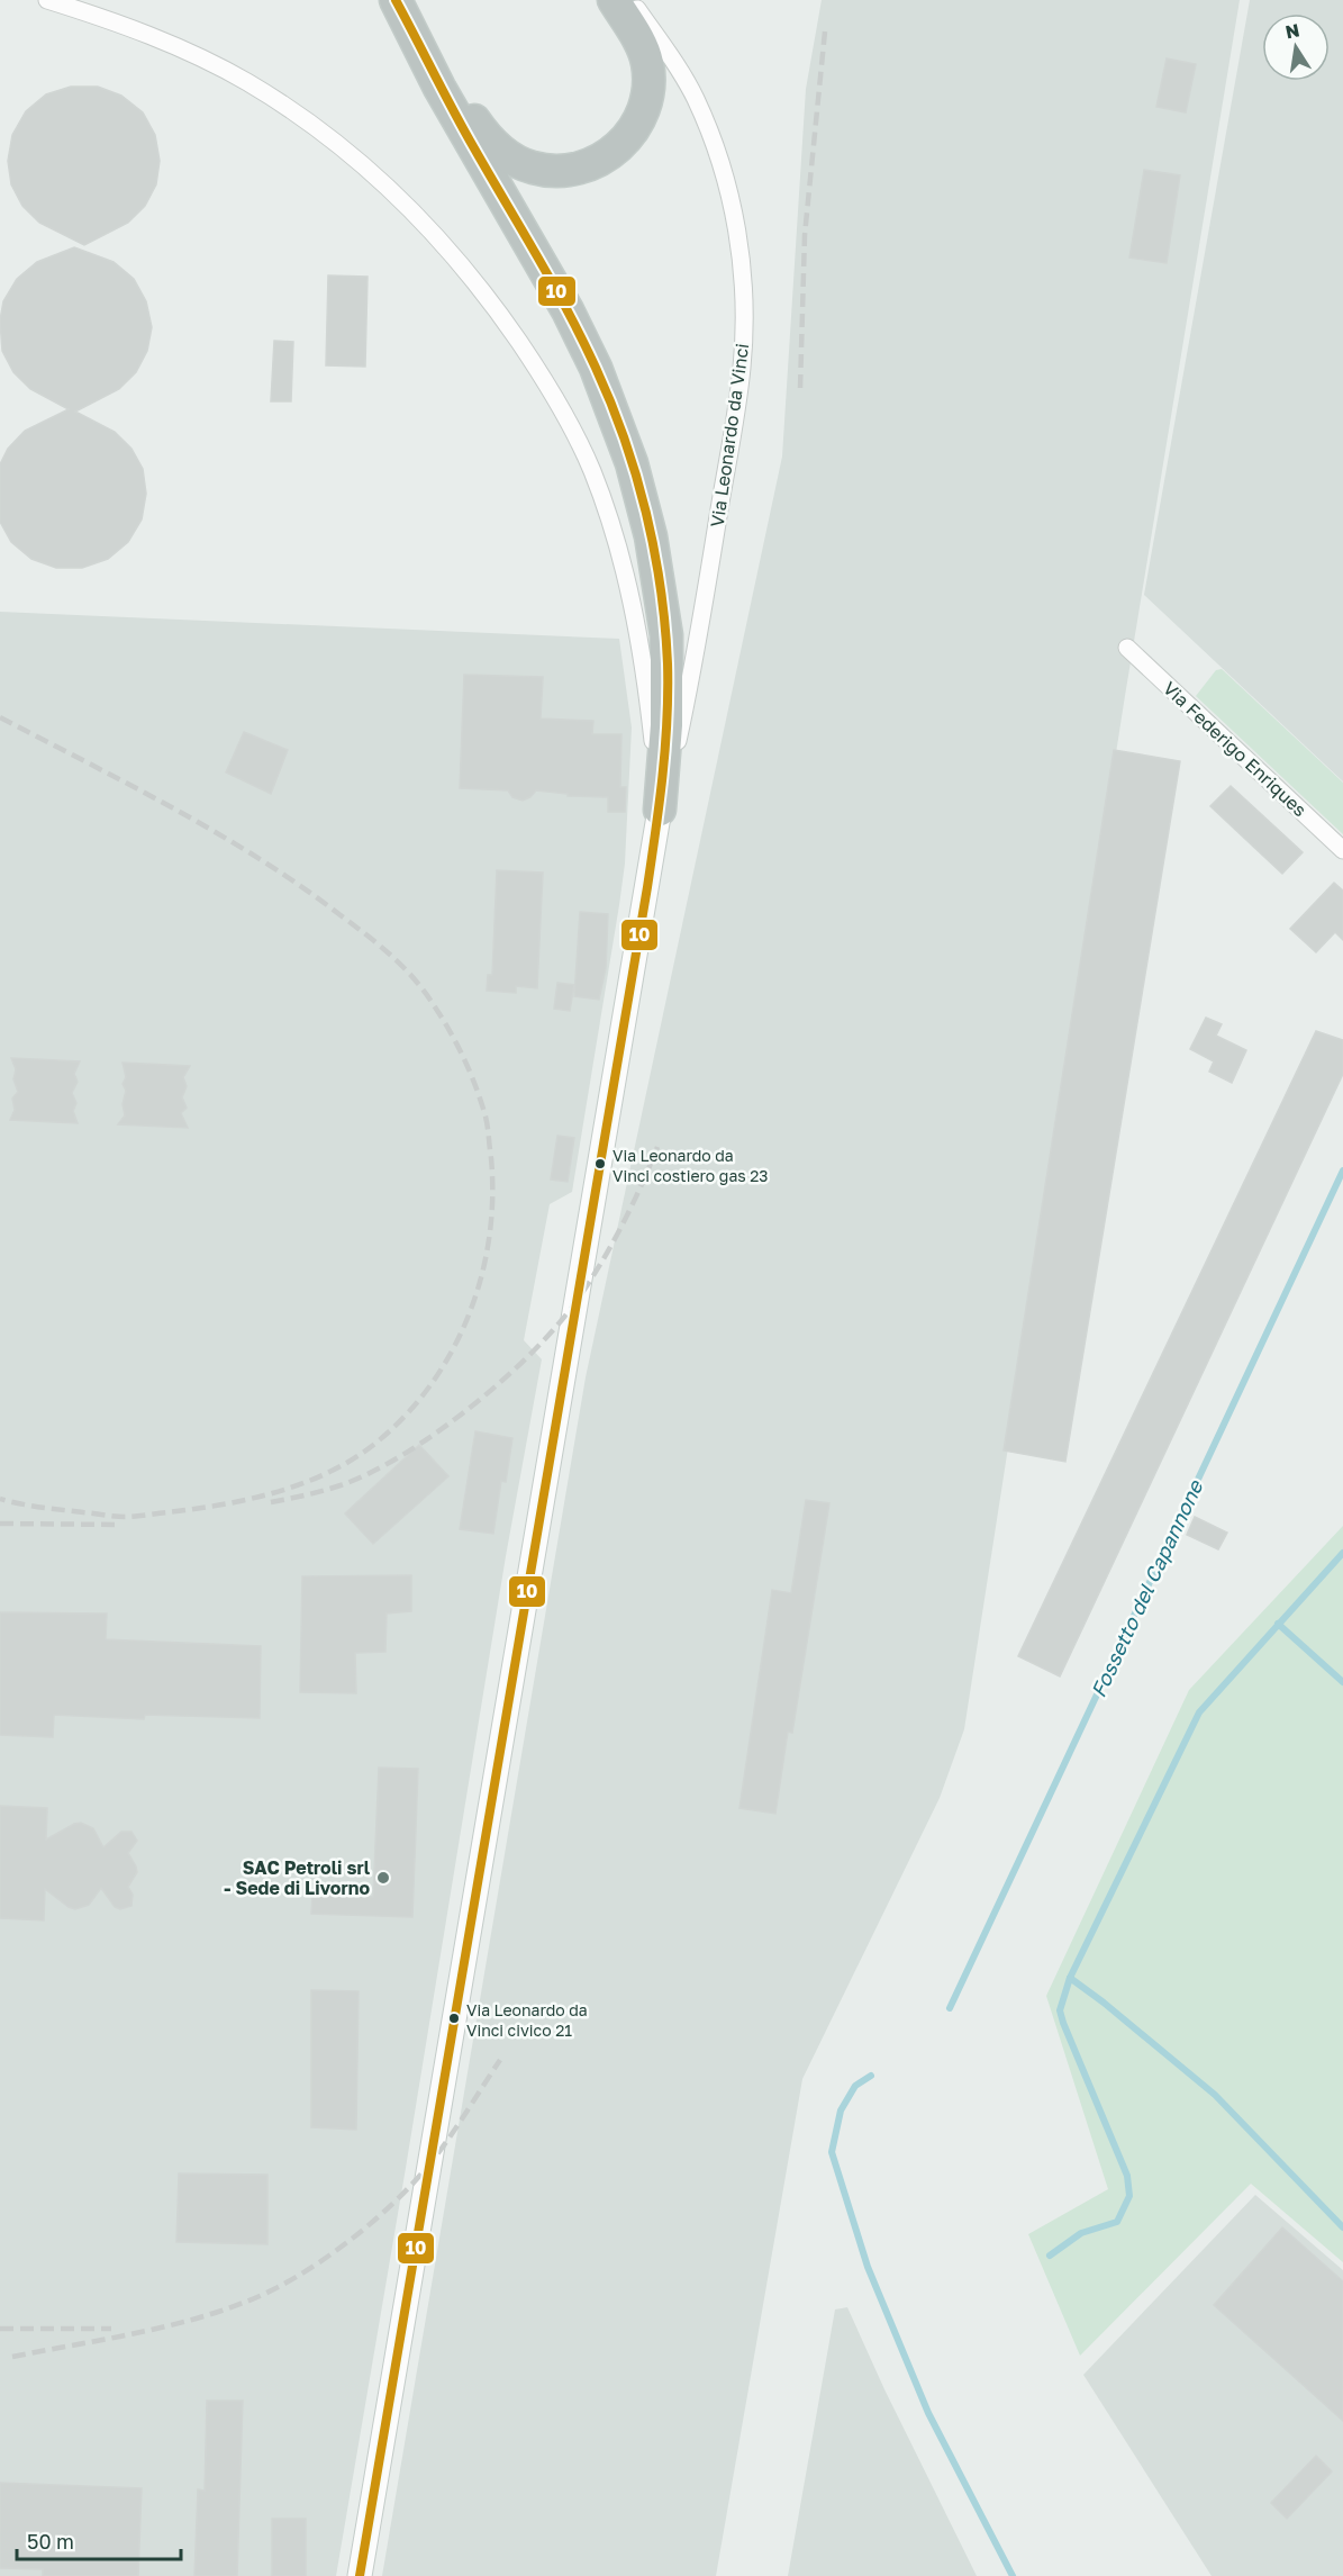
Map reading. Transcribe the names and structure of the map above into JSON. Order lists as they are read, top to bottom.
{
  "streets": {
    "main road": ["Via Leonardo da Vinci"],
    "street": ["Via Federigo Enriques"]
  },
  "water": ["Fossetto del Capannone"],
  "places": ["Via Leonardo da Vinci costiero gas 23", "SAC Petroli srl - Sede di Livorno", "Via Leonardo da Vinci civico 21"],
  "lines": ["transit line 10"],
  "scale_bar": "50 m",
  "north": "top"
}
